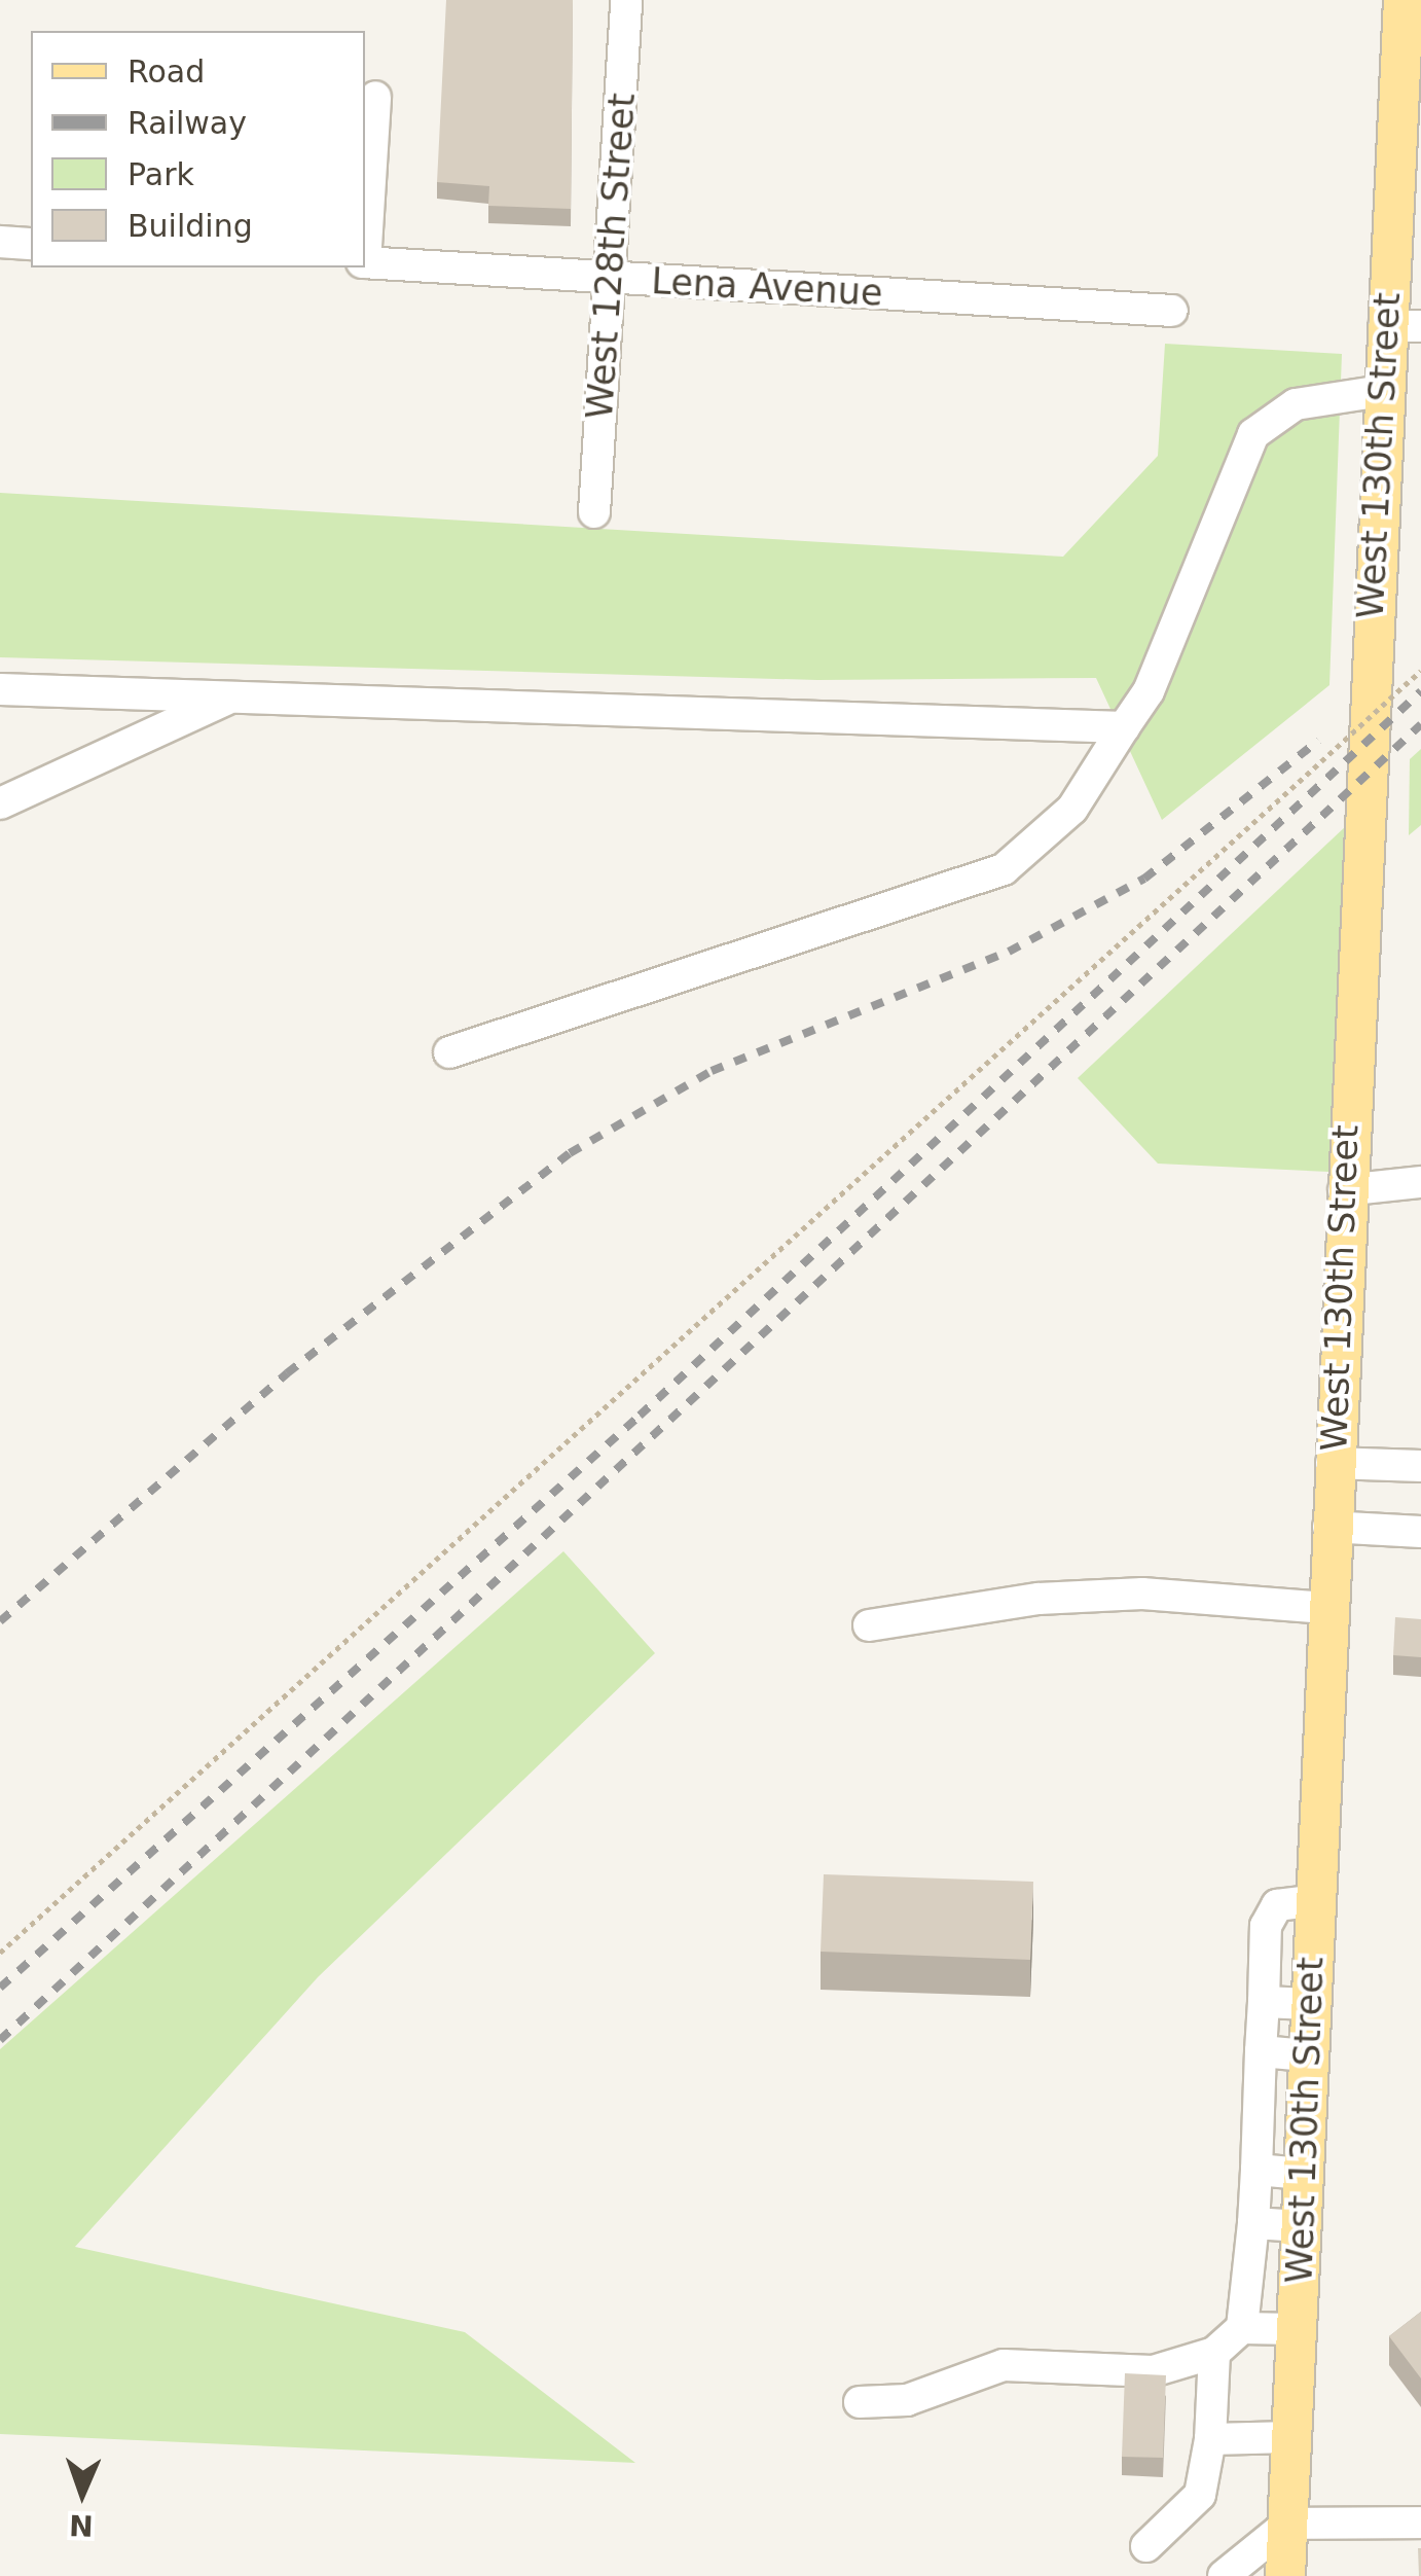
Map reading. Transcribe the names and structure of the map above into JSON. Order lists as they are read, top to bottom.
{
  "streets": {
    "main road": ["West 130th Street"],
    "street": ["West 128th Street", "Lena Avenue"]
  },
  "crossings": [
    ["West 128th Street", "Lena Avenue"]
  ],
  "legend": [
    "Road",
    "Railway",
    "Park",
    "Building"
  ],
  "north": "bottom"
}
